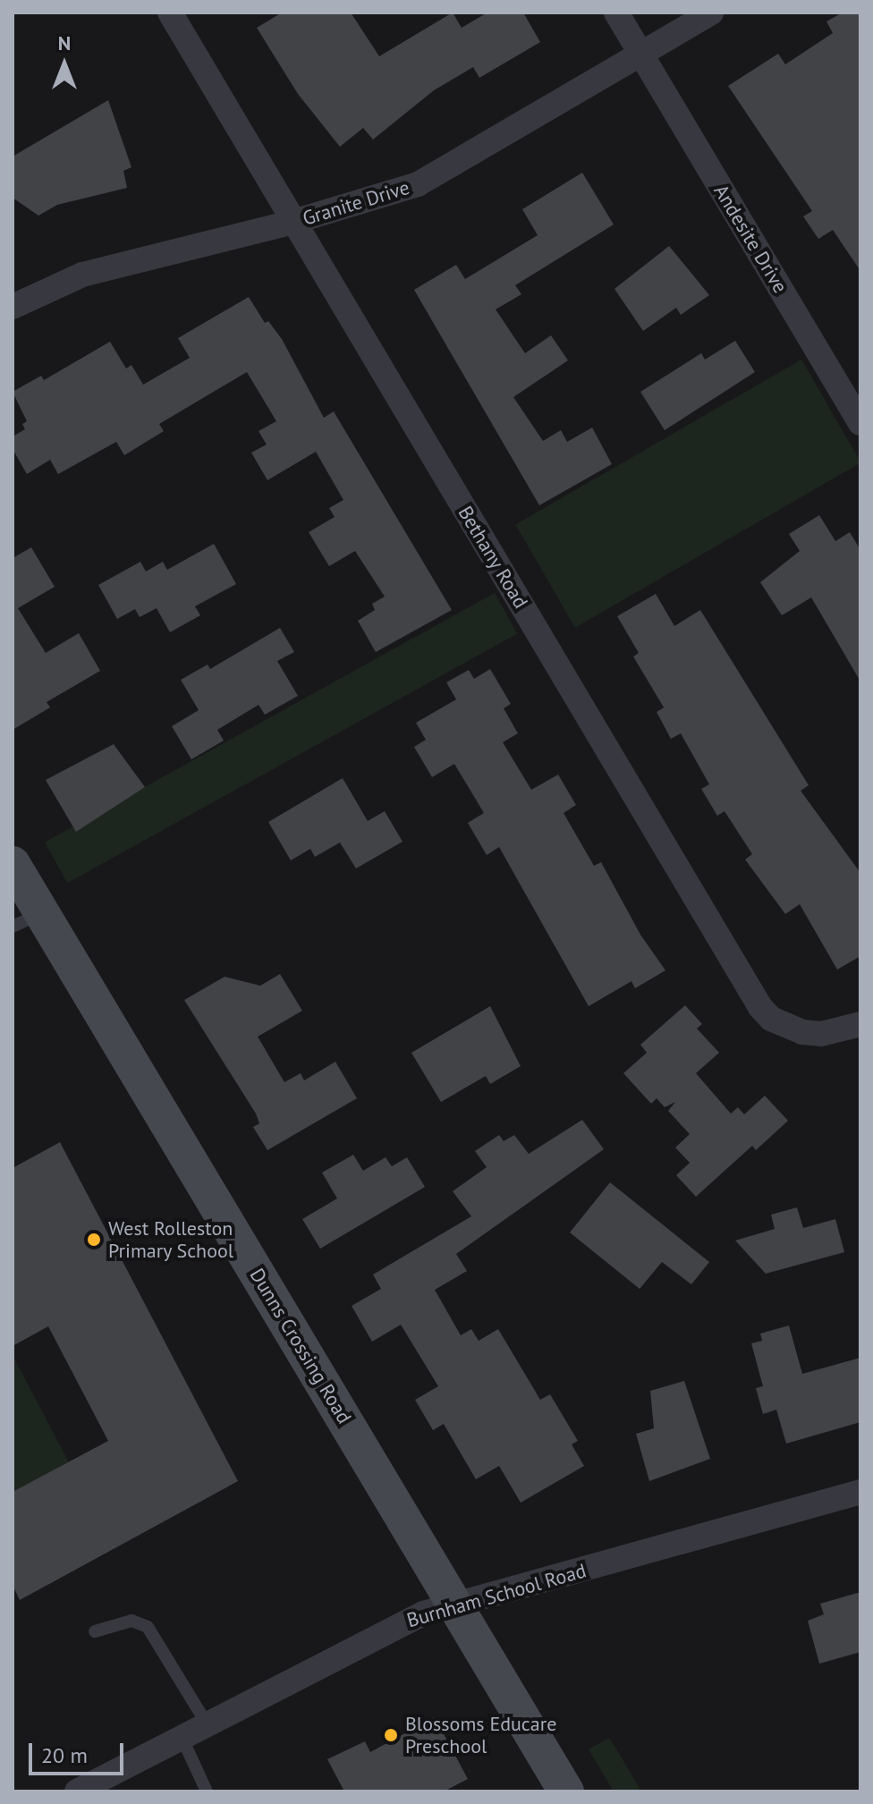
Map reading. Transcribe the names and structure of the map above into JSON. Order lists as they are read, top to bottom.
{
  "streets": {
    "main road": ["Dunns Crossing Road"],
    "street": [
      "Granite Drive",
      "Andesite Drive",
      "Bethany Road",
      "Burnham School Road"
    ]
  },
  "crossings": [
    ["Granite Drive", "Andesite Drive"],
    ["Granite Drive", "Bethany Road"],
    ["Dunns Crossing Road", "Burnham School Road"]
  ],
  "places": ["West Rolleston Primary School", "Blossoms Educare Preschool"],
  "scale_bar": "20 m",
  "north": "top"
}
